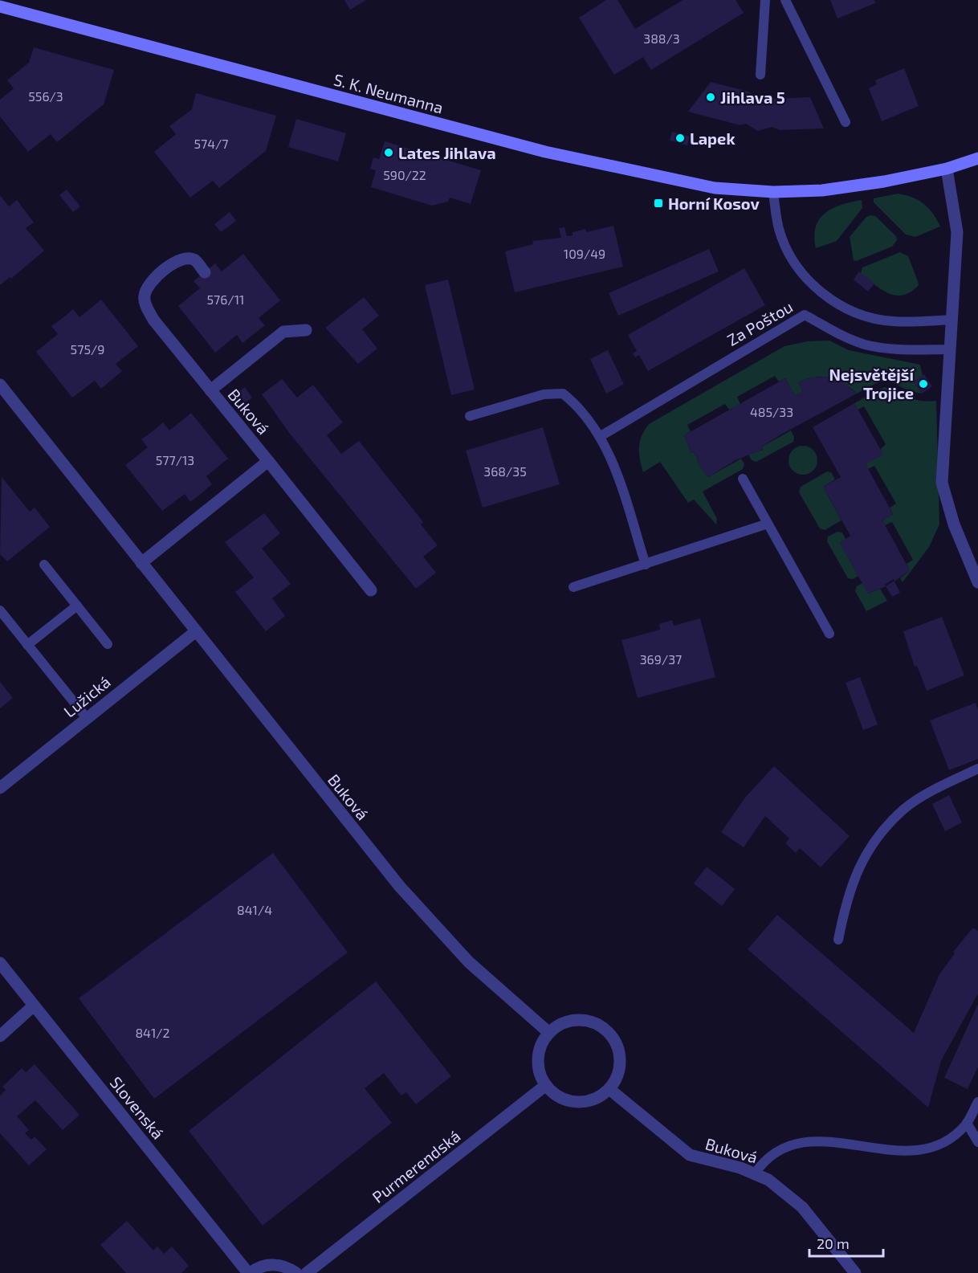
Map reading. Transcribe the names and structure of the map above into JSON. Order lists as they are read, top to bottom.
{
  "streets": {
    "street": [
      "S. K. Neumanna",
      "Buková",
      "Lužická",
      "Slovenská",
      "Purmerendská"
    ],
    "lane": ["Za Poštou"]
  },
  "crossings": [
    ["Buková", "Lužická"],
    ["Buková", "Purmerendská"]
  ],
  "places": {
    "other": [
      "Jihlava 5",
      "Lapek",
      "Lates Jihlava",
      "Nejsvětější Trojice"
    ],
    "transit": ["Horní Kosov"]
  },
  "house_numbers": [
    "388/3",
    "556/3",
    "574/7",
    "590/22",
    "109/49",
    "576/11",
    "575/9",
    "485/33",
    "577/13",
    "368/35",
    "369/37",
    "841/4",
    "841/2"
  ],
  "scale_bar": "20 m"
}
